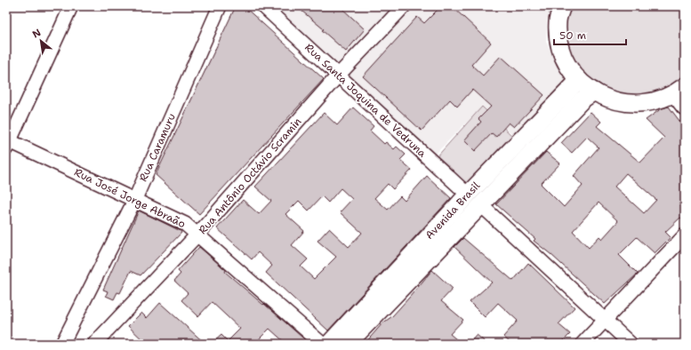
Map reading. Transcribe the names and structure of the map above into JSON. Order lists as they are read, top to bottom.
{
  "streets": {
    "main road": ["Avenida Brasil"],
    "street": [
      "Rua Santa Joquina de Vedruna",
      "Rua Caramuru",
      "Rua Antônio Octávio Scramin",
      "Rua José Jorge Abraão"
    ]
  },
  "crossings": [
    ["Rua Santa Joquina de Vedruna", "Rua Antônio Octávio Scramin"],
    ["Rua Santa Joquina de Vedruna", "Avenida Brasil"],
    ["Rua Caramuru", "Rua José Jorge Abraão"],
    ["Rua Antônio Octávio Scramin", "Rua José Jorge Abraão"]
  ],
  "scale_bar": "50 m",
  "north": "top left"
}
